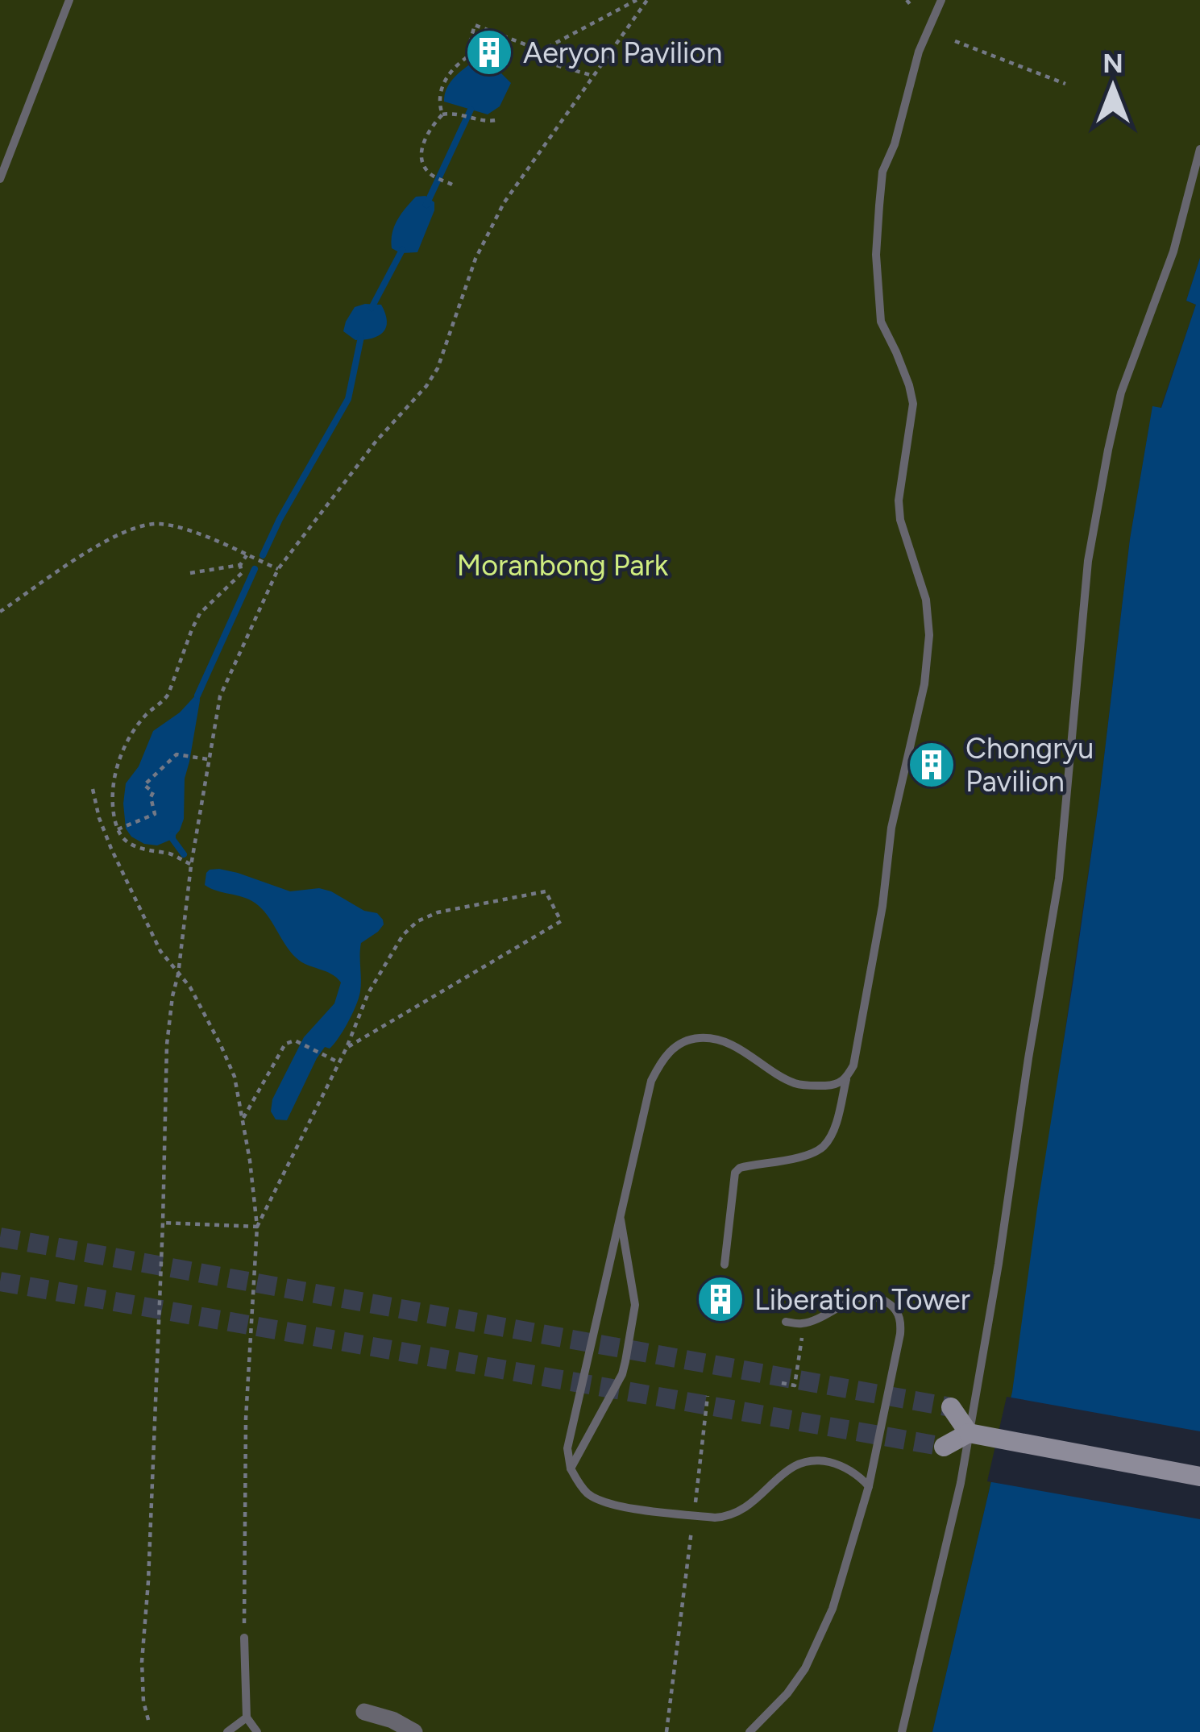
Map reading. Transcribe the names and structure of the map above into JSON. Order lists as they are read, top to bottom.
{
  "parks": ["Moranbong Park"],
  "places": {
    "building": ["Aeryon Pavilion", "Chongryu Pavilion", "Liberation Tower"]
  },
  "north": "top"
}
